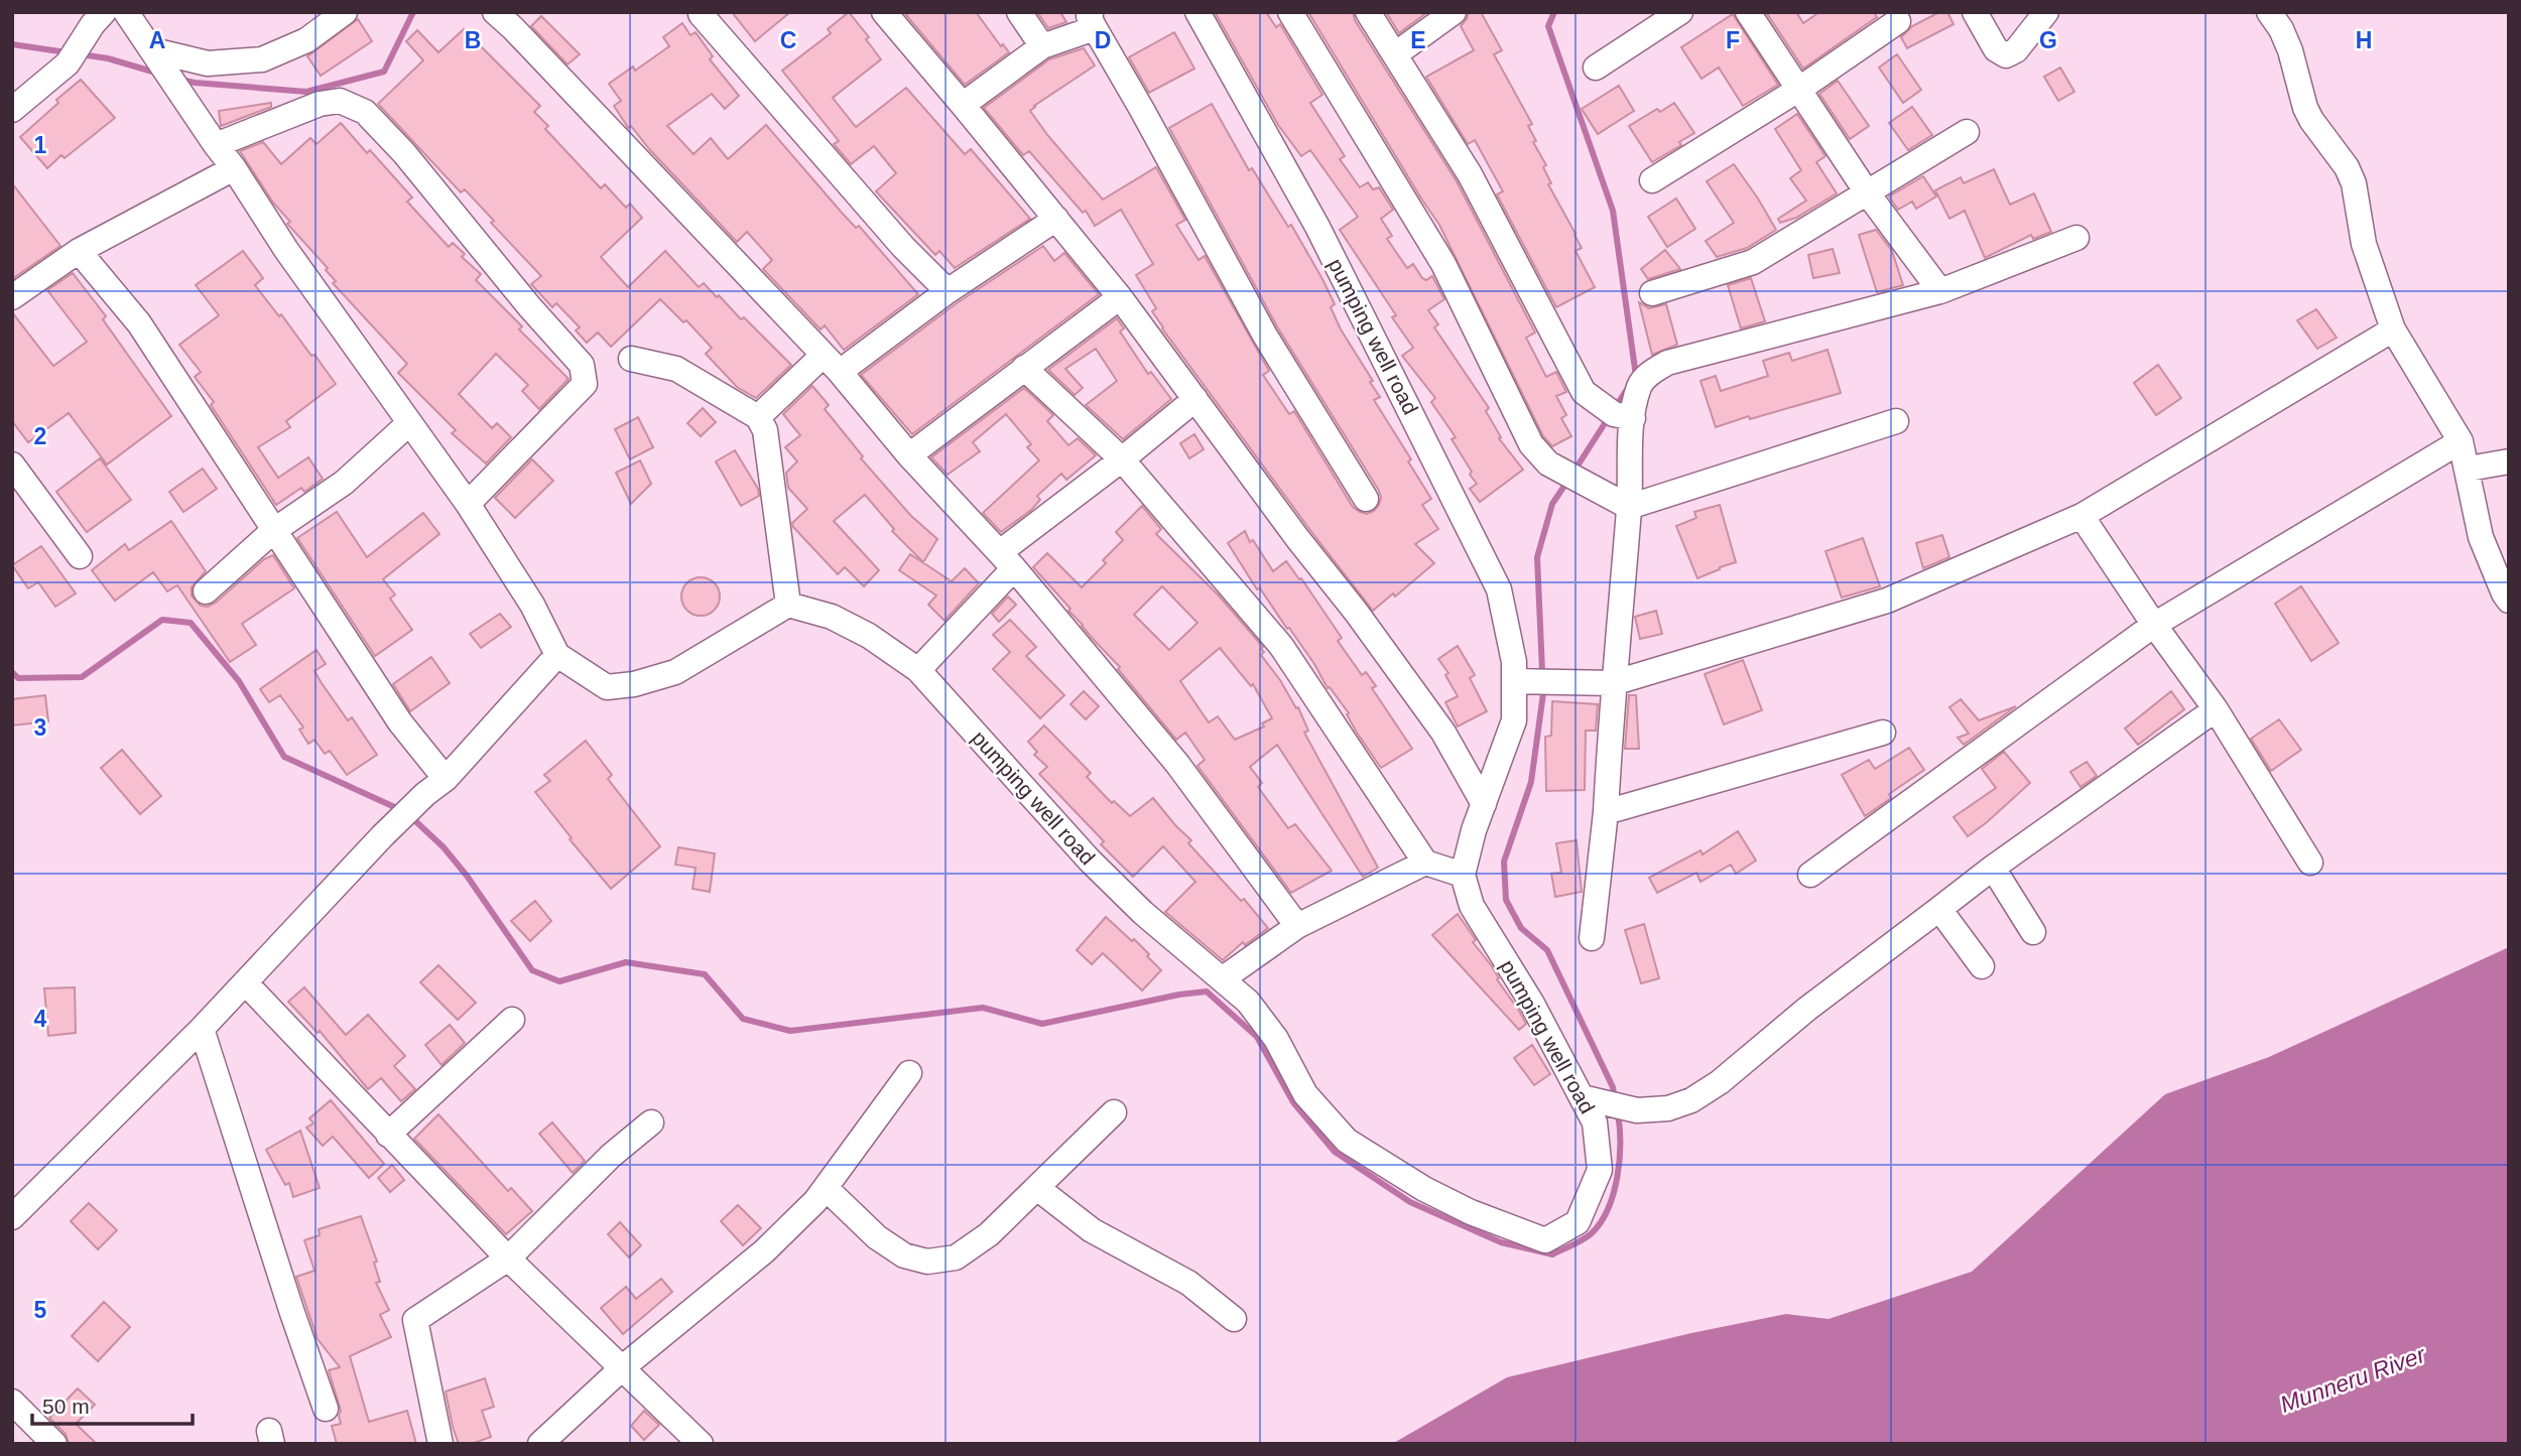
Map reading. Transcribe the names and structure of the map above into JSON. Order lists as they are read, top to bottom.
{
  "streets": {
    "street": ["pumping well road"]
  },
  "water": ["Munneru River"],
  "scale_bar": "50 m",
  "grid": {
    "columns": [
      "A",
      "B",
      "C",
      "D",
      "E",
      "F",
      "G",
      "H"
    ],
    "rows": [
      "1",
      "2",
      "3",
      "4",
      "5"
    ]
  }
}
